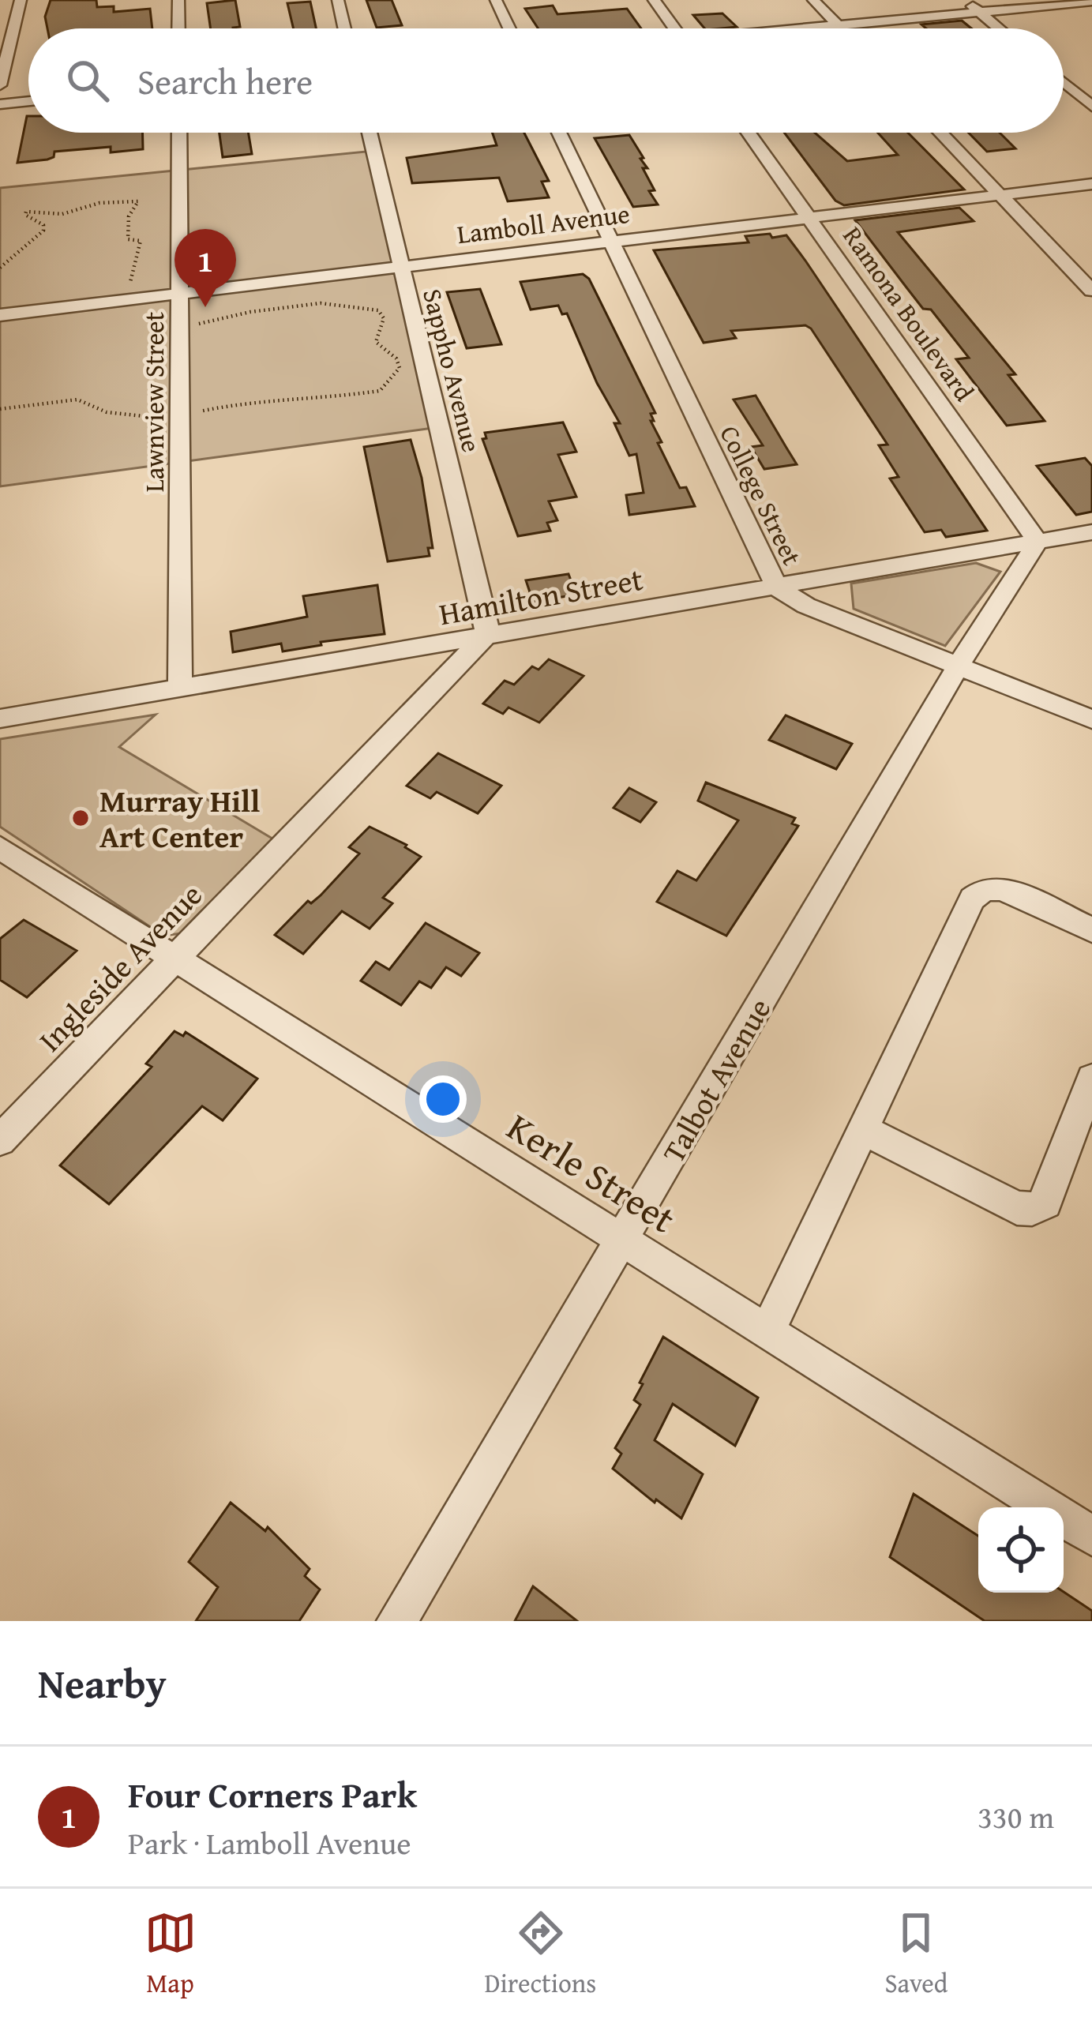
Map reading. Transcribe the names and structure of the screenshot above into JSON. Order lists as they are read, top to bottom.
{
  "streets": {
    "street": [
      "Lamboll Avenue",
      "Ramona Boulevard",
      "Sappho Avenue",
      "Lawnview Street",
      "College Street",
      "Hamilton Street",
      "Ingleside Avenue",
      "Talbot Avenue",
      "Kerle Street"
    ]
  },
  "crossings": [
    ["Lamboll Avenue", "Ramona Boulevard"],
    ["Lamboll Avenue", "Sappho Avenue"],
    ["Lamboll Avenue", "Lawnview Street"],
    ["Lamboll Avenue", "College Street"],
    ["Ramona Boulevard", "Hamilton Street"],
    ["Ramona Boulevard", "Talbot Avenue"],
    ["Sappho Avenue", "Hamilton Street"],
    ["Sappho Avenue", "Ingleside Avenue"],
    ["Lawnview Street", "Hamilton Street"],
    ["College Street", "Hamilton Street"],
    ["College Street", "Talbot Avenue"],
    ["Hamilton Street", "Ingleside Avenue"],
    ["Hamilton Street", "Talbot Avenue"],
    ["Ingleside Avenue", "Kerle Street"],
    ["Talbot Avenue", "Kerle Street"]
  ],
  "places": ["Murray Hill Art Center"],
  "page": {
    "search": "Search here",
    "pins": "1",
    "heading": "Nearby",
    "list": [
      {
        "mark": "1",
        "name": "Four Corners Park",
        "note": "Park · Lamboll Avenue",
        "value": "330 m"
      }
    ],
    "nav": ["Map", "Directions", "Saved"]
  }
}
